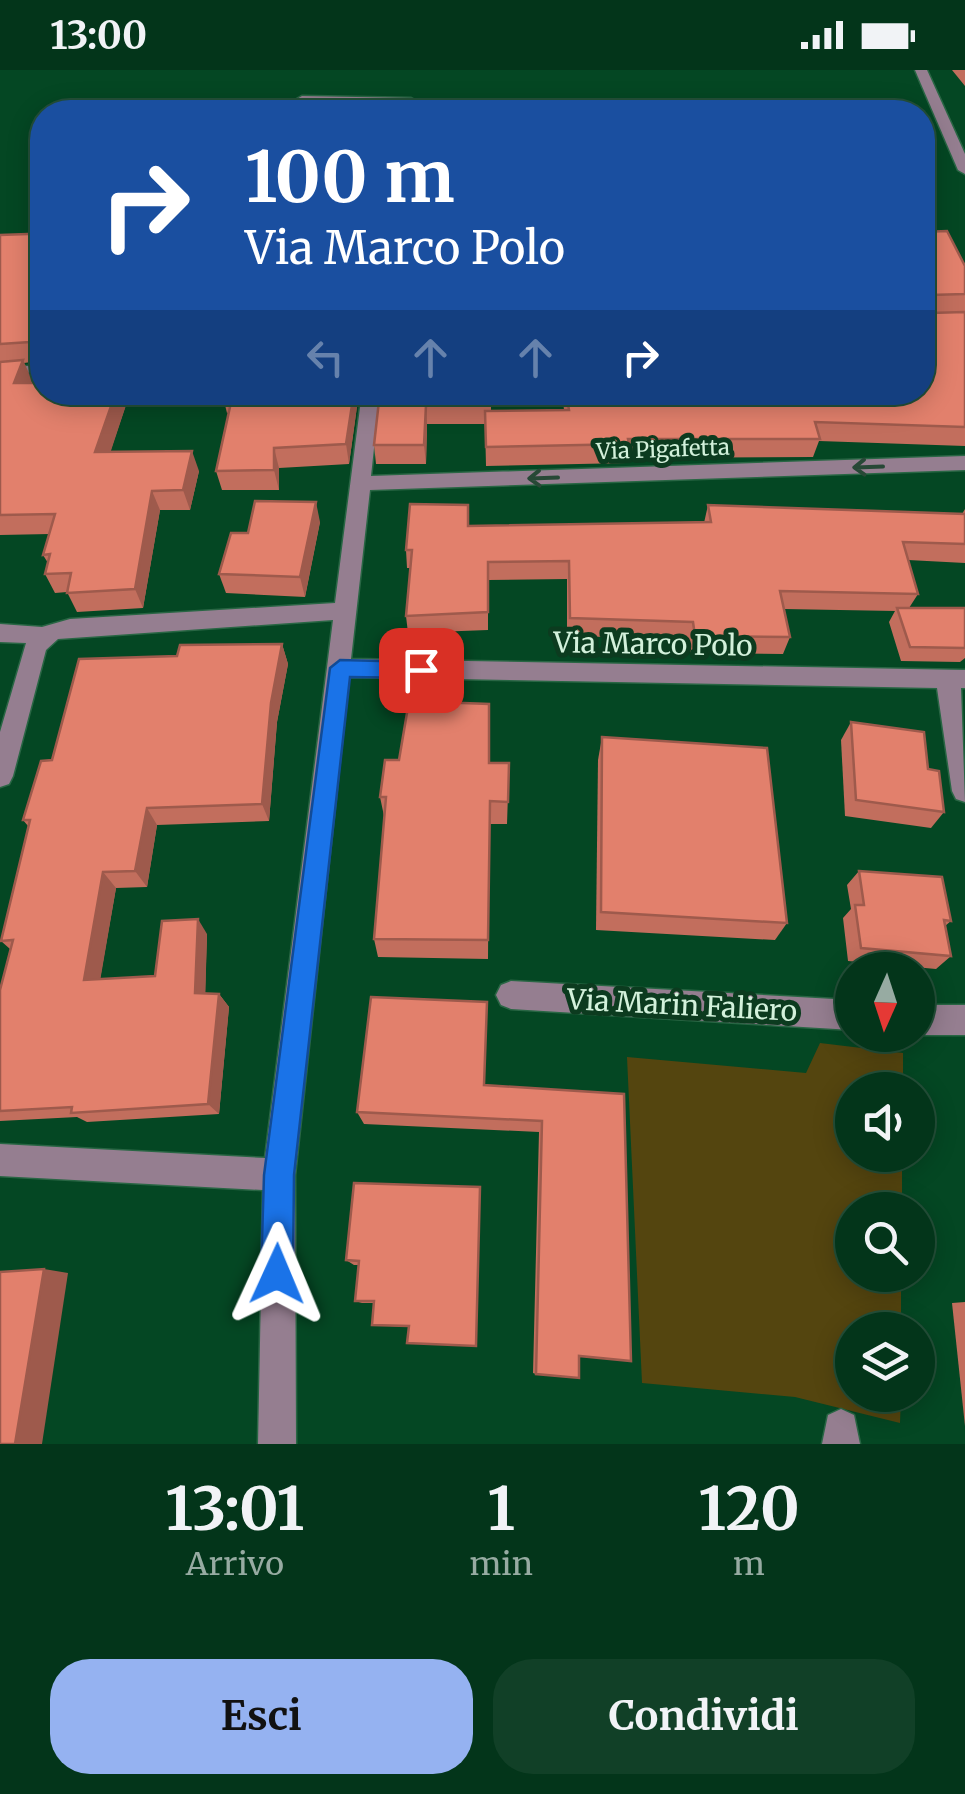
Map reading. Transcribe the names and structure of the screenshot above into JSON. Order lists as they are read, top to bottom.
{
  "streets": {
    "street": ["Via Pigafetta", "Via Marco Polo", "Via Marin Faliero"]
  },
  "one_way": ["Via Pigafetta"],
  "north": "bottom",
  "page": {
    "status": "13:00",
    "turn": ["100 m", "Via Marco Polo"],
    "eta": [
      "13:01",
      "Arrivo",
      "1",
      "min",
      "120",
      "m"
    ],
    "buttons": ["Esci", "Condividi"]
  }
}
